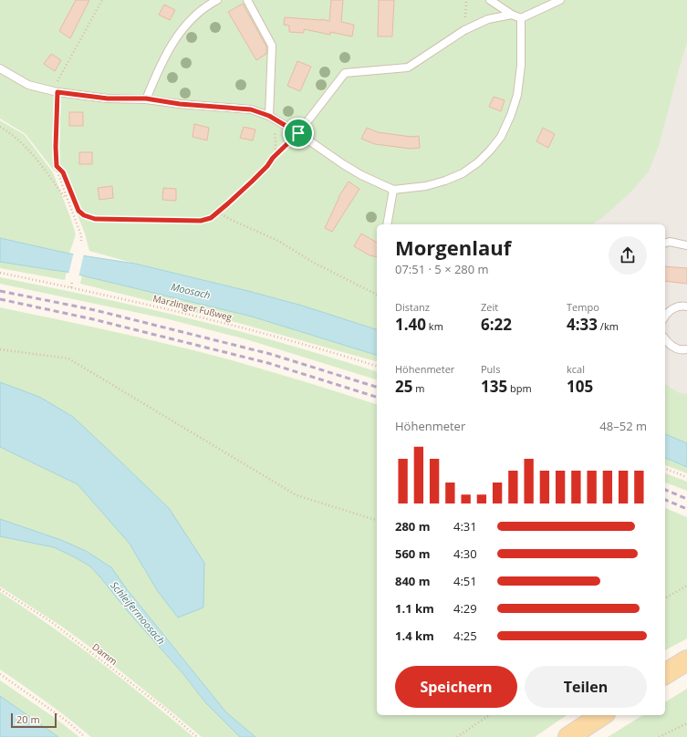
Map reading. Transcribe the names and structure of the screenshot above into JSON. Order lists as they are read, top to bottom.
{
  "streets": {
    "path": ["Marzlinger Fußweg", "Damm"]
  },
  "water": ["Moosach", "Schleifermoosach"],
  "scale_bar": "20 m",
  "page": {
    "heading": ["Morgenlauf", "07:51 · 5 × 280 m"],
    "stats": [
      ["Distanz", "1.40 km"],
      ["Zeit", "6:22"],
      ["Tempo", "4:33 /km"],
      ["Höhenmeter", "25 m"],
      ["Puls", "135 bpm"],
      ["kcal", "105"]
    ],
    "chart": ["Höhenmeter", "48–52 m"],
    "list": [
      {
        "name": "280 m",
        "note": "4:31"
      },
      {
        "name": "560 m",
        "note": "4:30"
      },
      {
        "name": "840 m",
        "note": "4:51"
      },
      {
        "name": "1.1 km",
        "note": "4:29"
      },
      {
        "name": "1.4 km",
        "note": "4:25"
      }
    ],
    "buttons": ["Speichern", "Teilen"],
    "scale": "20 m"
  }
}
